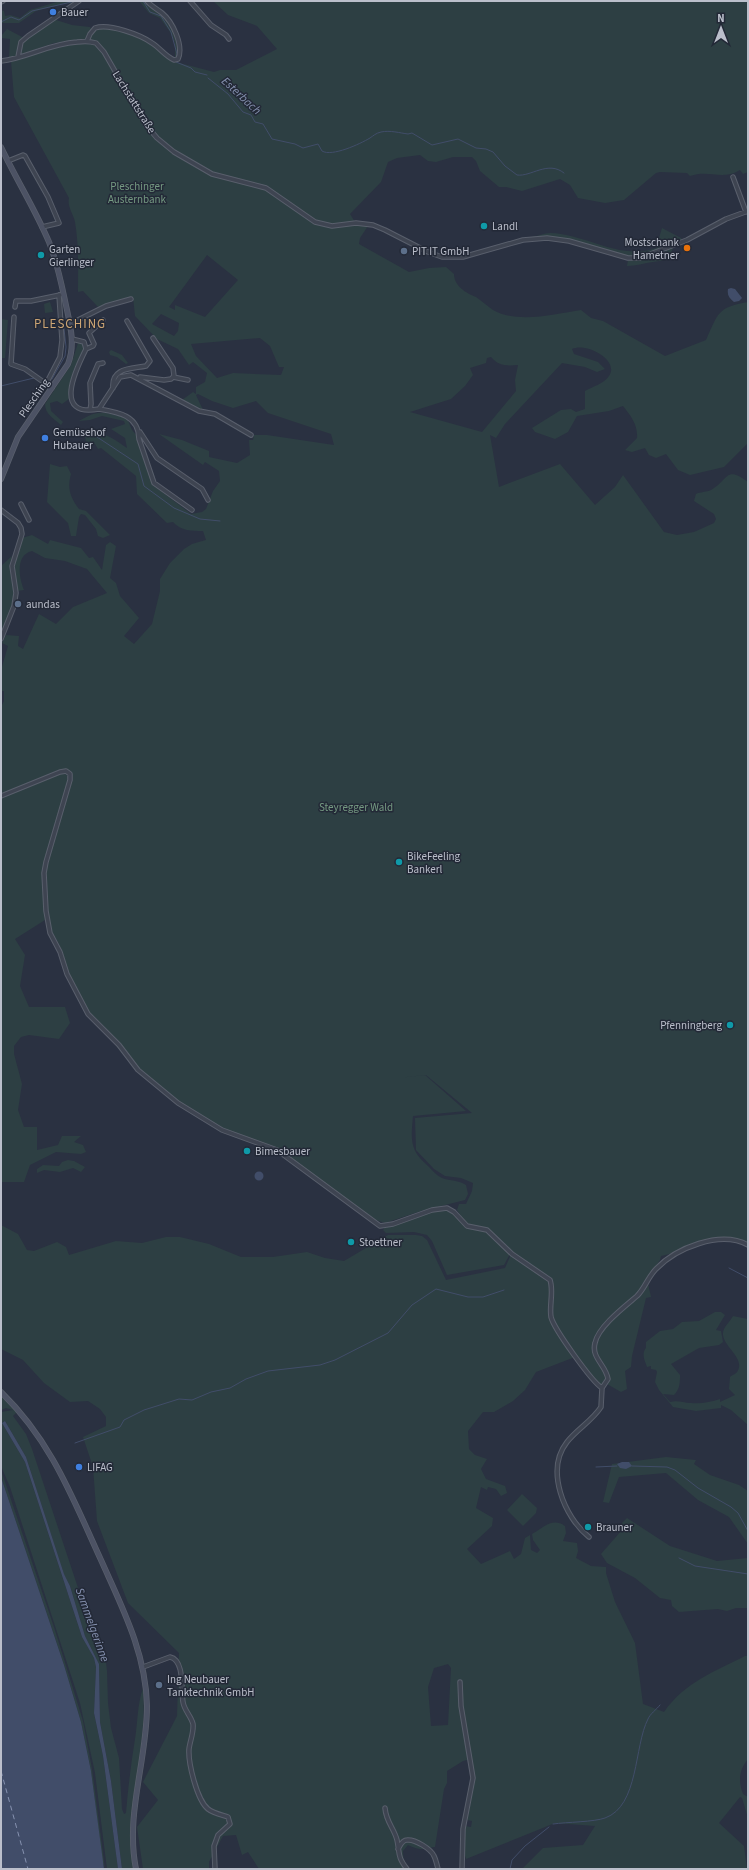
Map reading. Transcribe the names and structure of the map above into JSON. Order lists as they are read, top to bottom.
{
  "streets": {
    "main road": ["Plesching"],
    "street": ["Lachstattstraße"]
  },
  "districts": ["PLESCHING"],
  "water": ["Esterbach", "Sammelgerinne"],
  "parks": ["Pleschinger Austernbank", "Steyregger Wald"],
  "places": [
    "Bauer",
    "Landl",
    "Mostschank Hametner",
    "PIT IT GmbH",
    "Garten Gierlinger",
    "Gemüsehof Hubauer",
    "aundas",
    "BikeFeeling Bankerl",
    "Pfenningberg",
    "Bimesbauer",
    "Stoettner",
    "LIFAG",
    "Brauner",
    "Ing Neubauer Tanktechnik GmbH"
  ],
  "north": "top"
}
